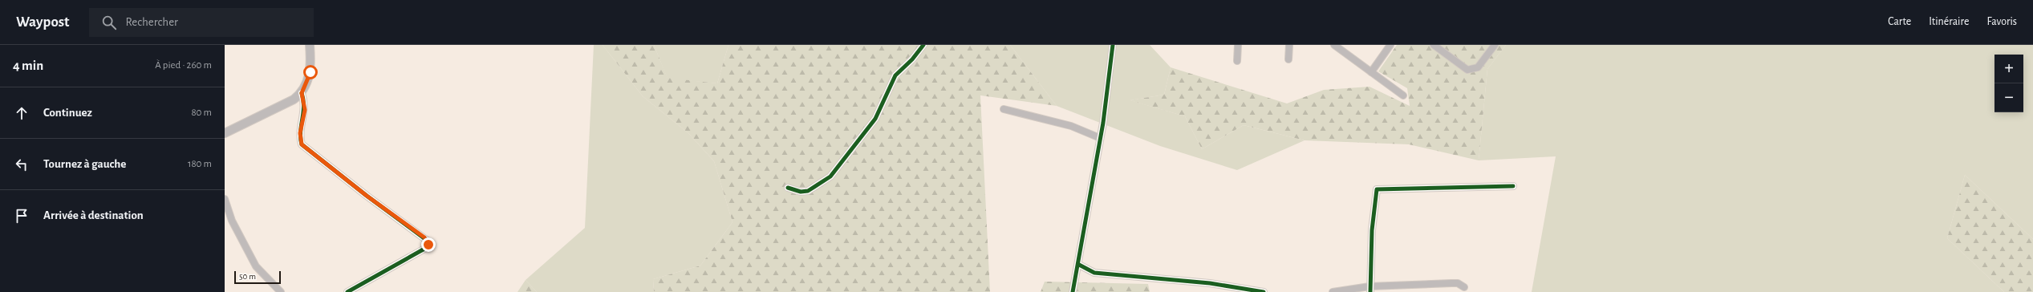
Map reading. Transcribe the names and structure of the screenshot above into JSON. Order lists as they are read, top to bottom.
{
  "scale_bar": "50 m",
  "page": {
    "header": "Waypost",
    "search": "Rechercher",
    "nav": ["Carte", "Itinéraire", "Favoris"],
    "heading": ["4 min", "À pied · 260 m"],
    "map_buttons": ["+", "−"],
    "list": [
      ["Continuez", "80 m"],
      ["Tournez à gauche", "180 m"],
      "Arrivée à destination"
    ],
    "scale": "50 m"
  }
}
